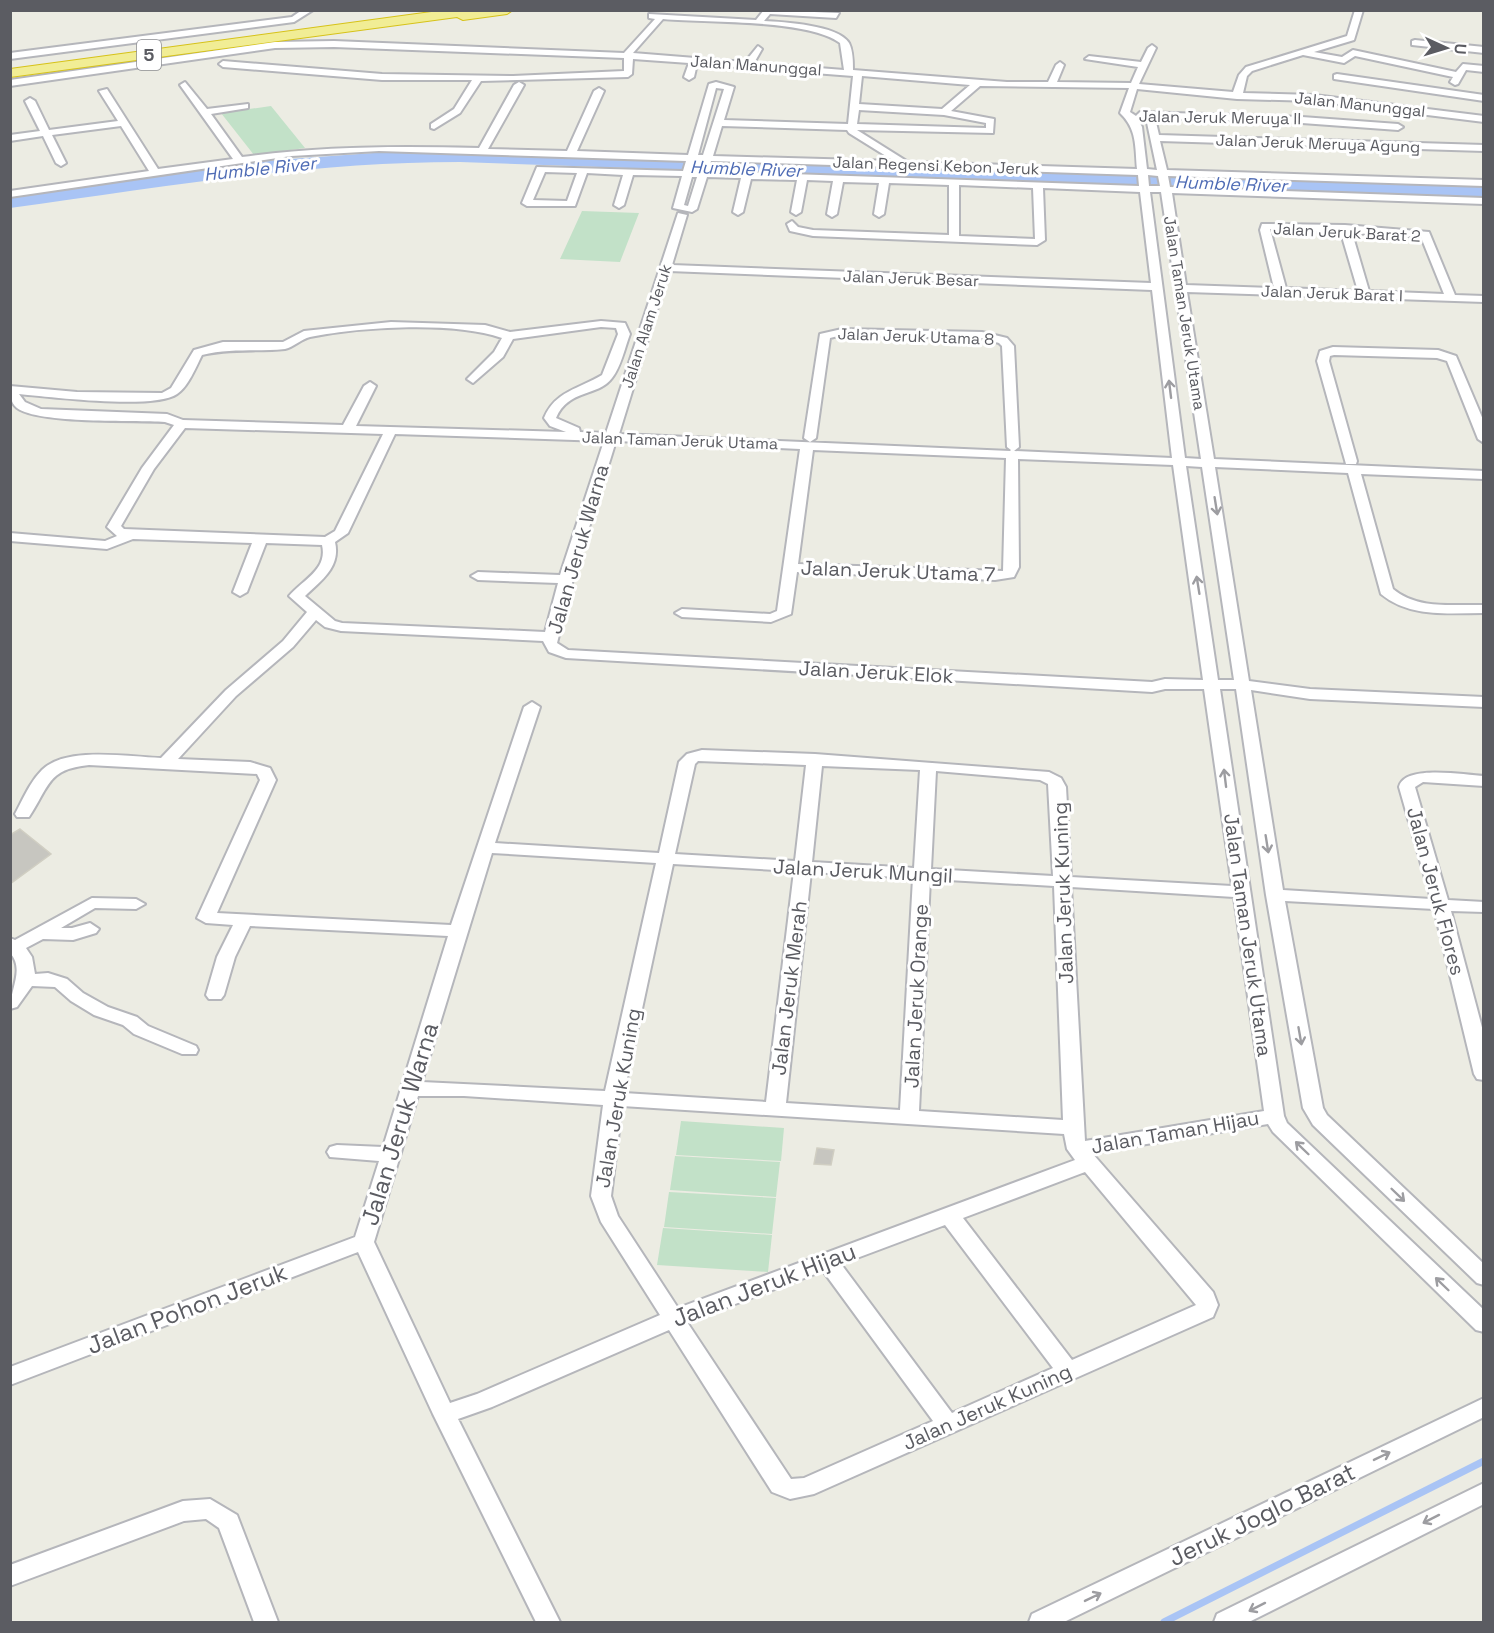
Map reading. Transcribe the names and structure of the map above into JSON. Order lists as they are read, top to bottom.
{
  "streets": {
    "highway": ["5"],
    "street": [
      "Jalan Manunggal",
      "Jalan Jeruk Meruya II",
      "Jalan Jeruk Meruya Agung",
      "Jalan Regensi Kebon Jeruk",
      "Jalan Jeruk Barat 2",
      "Jalan Jeruk Besar",
      "Jalan Jeruk Barat I",
      "Jalan Taman Jeruk Utama",
      "Jalan Alam Jeruk",
      "Jalan Jeruk Utama 8",
      "Jalan Jeruk Warna",
      "Jalan Jeruk Utama 7",
      "Jalan Jeruk Elok",
      "Jalan Jeruk Mungil",
      "Jalan Jeruk Flores",
      "Jalan Jeruk Kuning",
      "Jalan Jeruk Merah",
      "Jalan Jeruk Orange",
      "Jalan Taman Hijau",
      "Jalan Jeruk Hijau",
      "Jalan Pohon Jeruk",
      "Jeruk Joglo Barat"
    ]
  },
  "crossings": [
    ["Jalan Jeruk Meruya II", "Jalan Jeruk Meruya Agung"],
    ["Jalan Jeruk Meruya II", "Jalan Taman Jeruk Utama"],
    ["Jalan Jeruk Meruya Agung", "Jalan Taman Jeruk Utama"],
    ["Jalan Regensi Kebon Jeruk", "Jalan Taman Jeruk Utama"],
    ["Jalan Jeruk Barat 2", "Jalan Jeruk Barat I"],
    ["Jalan Jeruk Besar", "Jalan Taman Jeruk Utama"],
    ["Jalan Jeruk Besar", "Jalan Alam Jeruk"],
    ["Jalan Jeruk Barat I", "Jalan Taman Jeruk Utama"],
    ["Jalan Taman Jeruk Utama", "Jalan Alam Jeruk"],
    ["Jalan Taman Jeruk Utama", "Jalan Jeruk Utama 8"],
    ["Jalan Taman Jeruk Utama", "Jalan Jeruk Warna"],
    ["Jalan Taman Jeruk Utama", "Jalan Jeruk Utama 7"],
    ["Jalan Taman Jeruk Utama", "Jalan Jeruk Elok"],
    ["Jalan Taman Jeruk Utama", "Jalan Jeruk Mungil"],
    ["Jalan Taman Jeruk Utama", "Jalan Taman Hijau"],
    ["Jalan Alam Jeruk", "Jalan Jeruk Warna"],
    ["Jalan Jeruk Utama 8", "Jalan Jeruk Utama 7"],
    ["Jalan Jeruk Warna", "Jalan Jeruk Elok"],
    ["Jalan Jeruk Warna", "Jalan Jeruk Mungil"],
    ["Jalan Jeruk Warna", "Jalan Jeruk Hijau"],
    ["Jalan Jeruk Warna", "Jalan Pohon Jeruk"],
    ["Jalan Jeruk Mungil", "Jalan Jeruk Kuning"],
    ["Jalan Jeruk Mungil", "Jalan Jeruk Merah"],
    ["Jalan Jeruk Mungil", "Jalan Jeruk Orange"],
    ["Jalan Jeruk Kuning", "Jalan Jeruk Merah"],
    ["Jalan Jeruk Kuning", "Jalan Jeruk Orange"],
    ["Jalan Jeruk Kuning", "Jalan Taman Hijau"],
    ["Jalan Jeruk Kuning", "Jalan Jeruk Hijau"],
    ["Jalan Taman Hijau", "Jalan Jeruk Hijau"]
  ],
  "water": ["Humble River"],
  "north": "right"
}
